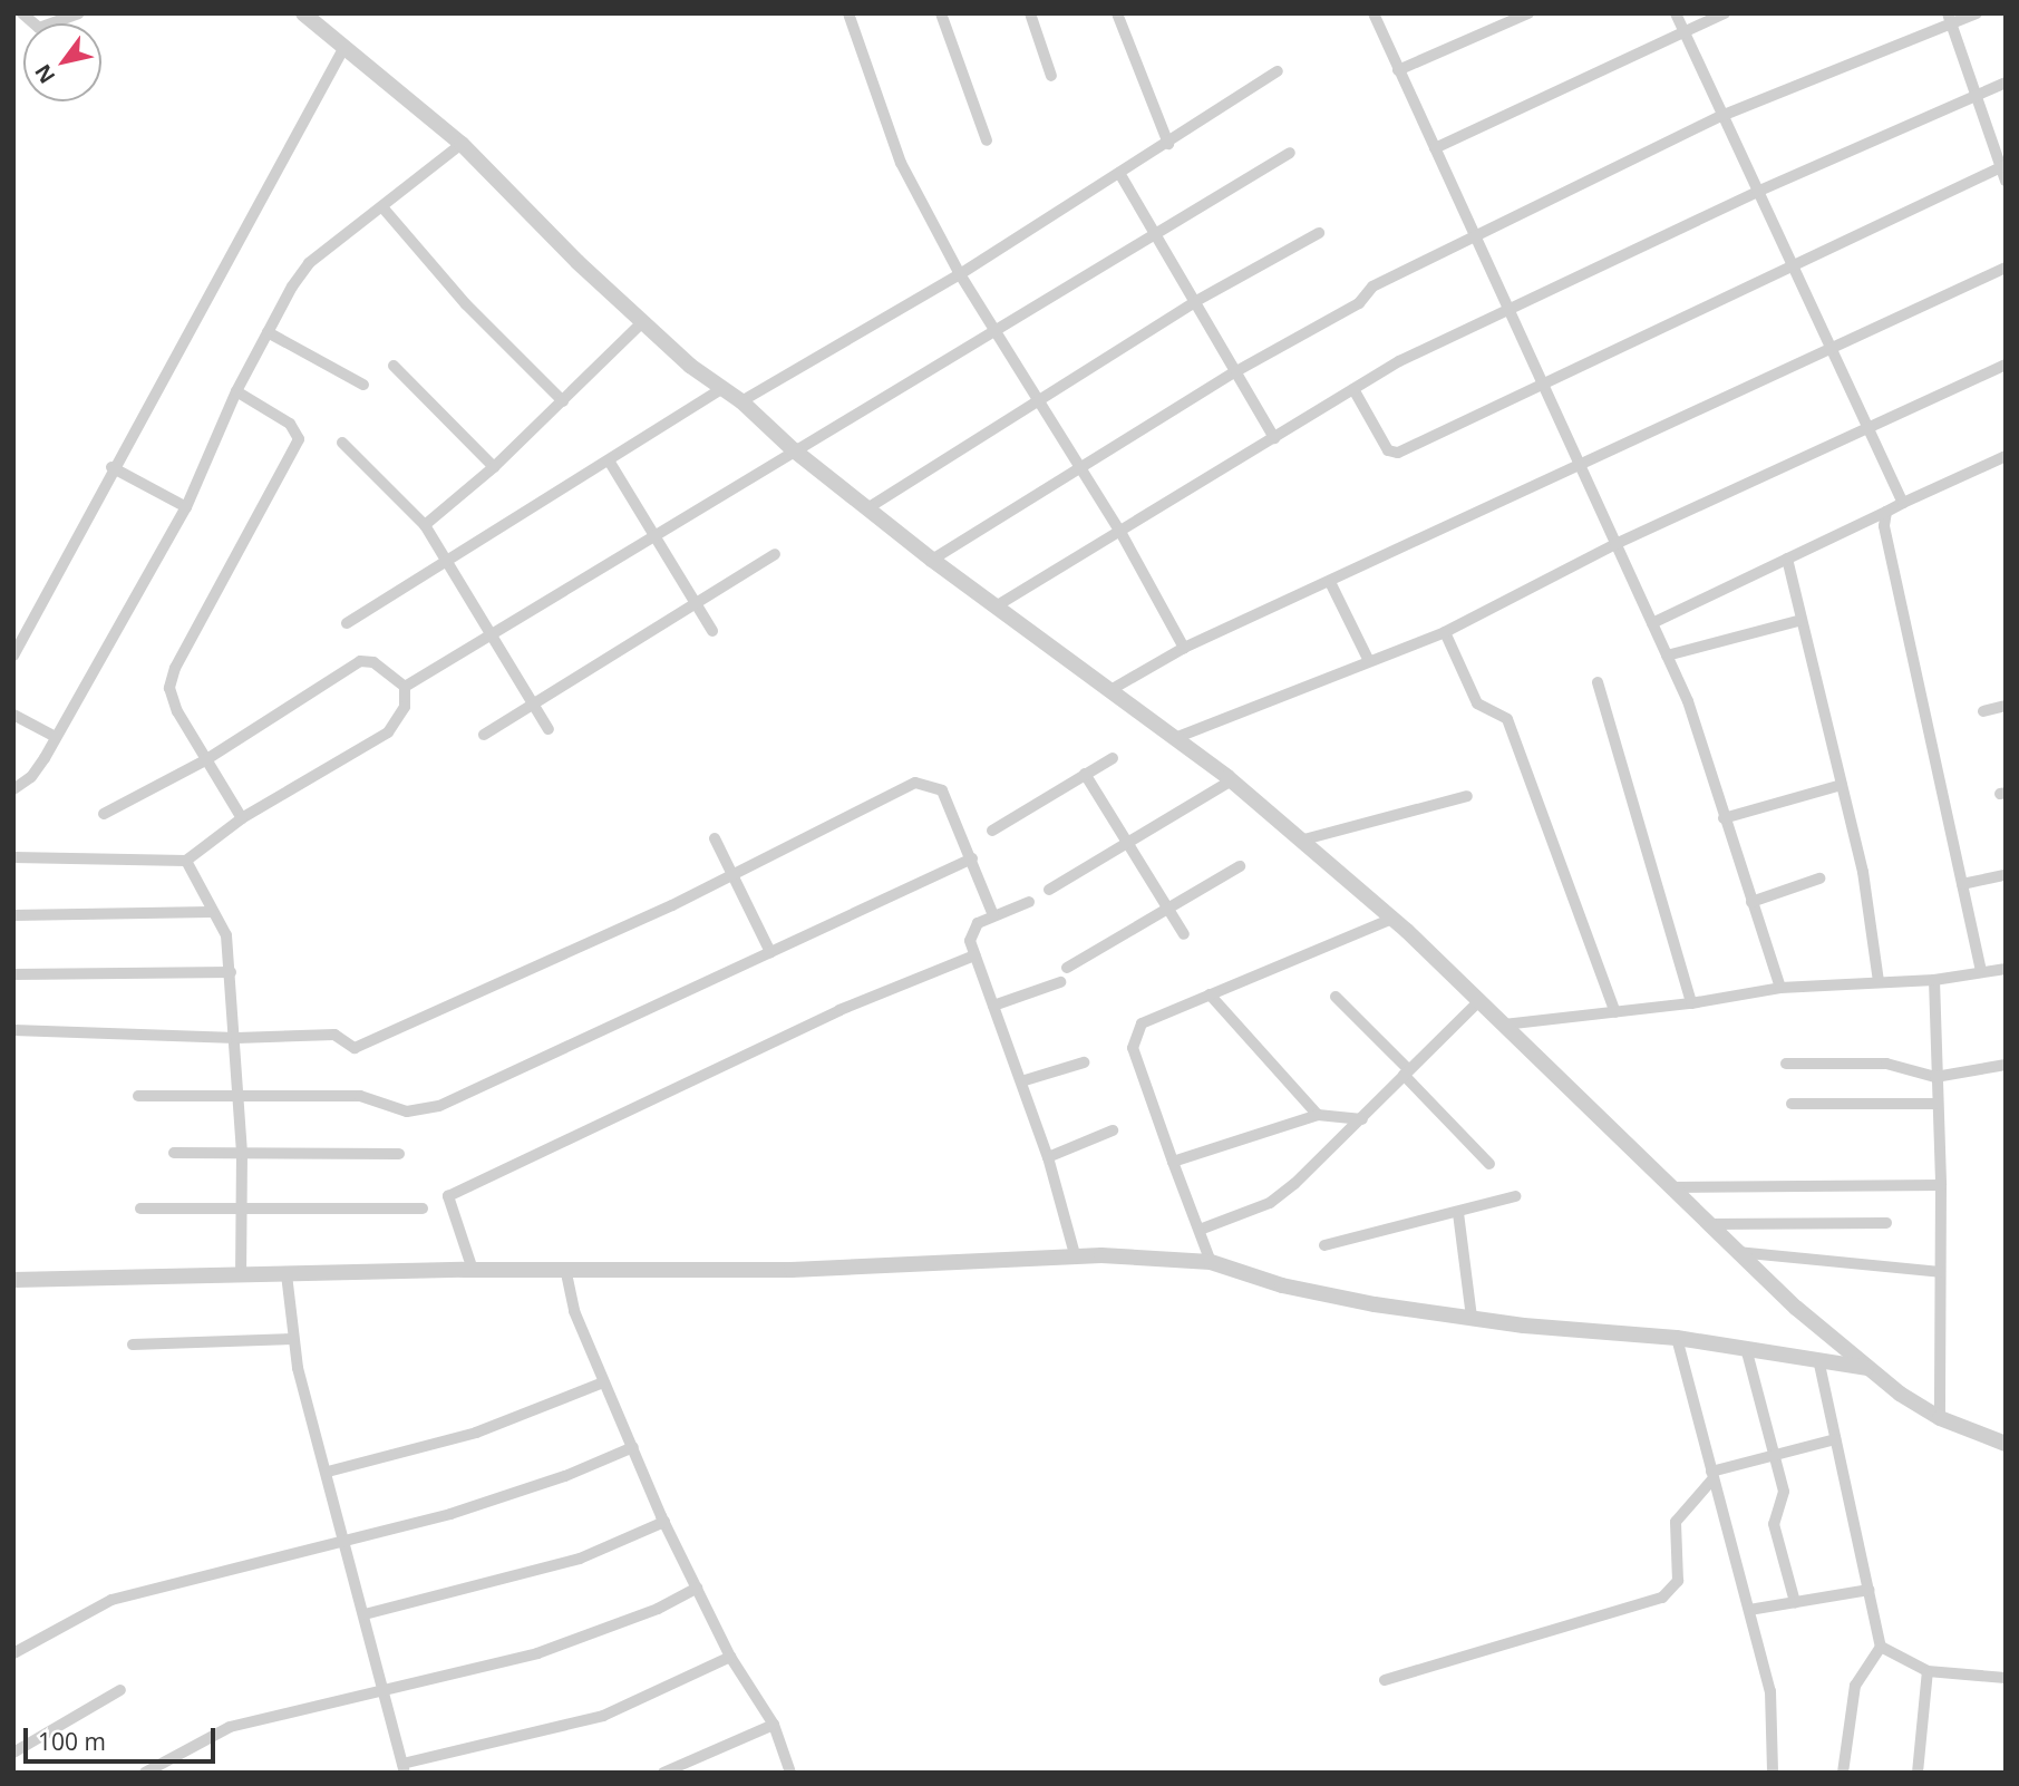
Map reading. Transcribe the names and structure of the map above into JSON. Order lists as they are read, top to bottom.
{
  "scale_bar": "100 m",
  "north": "bottom left"
}
